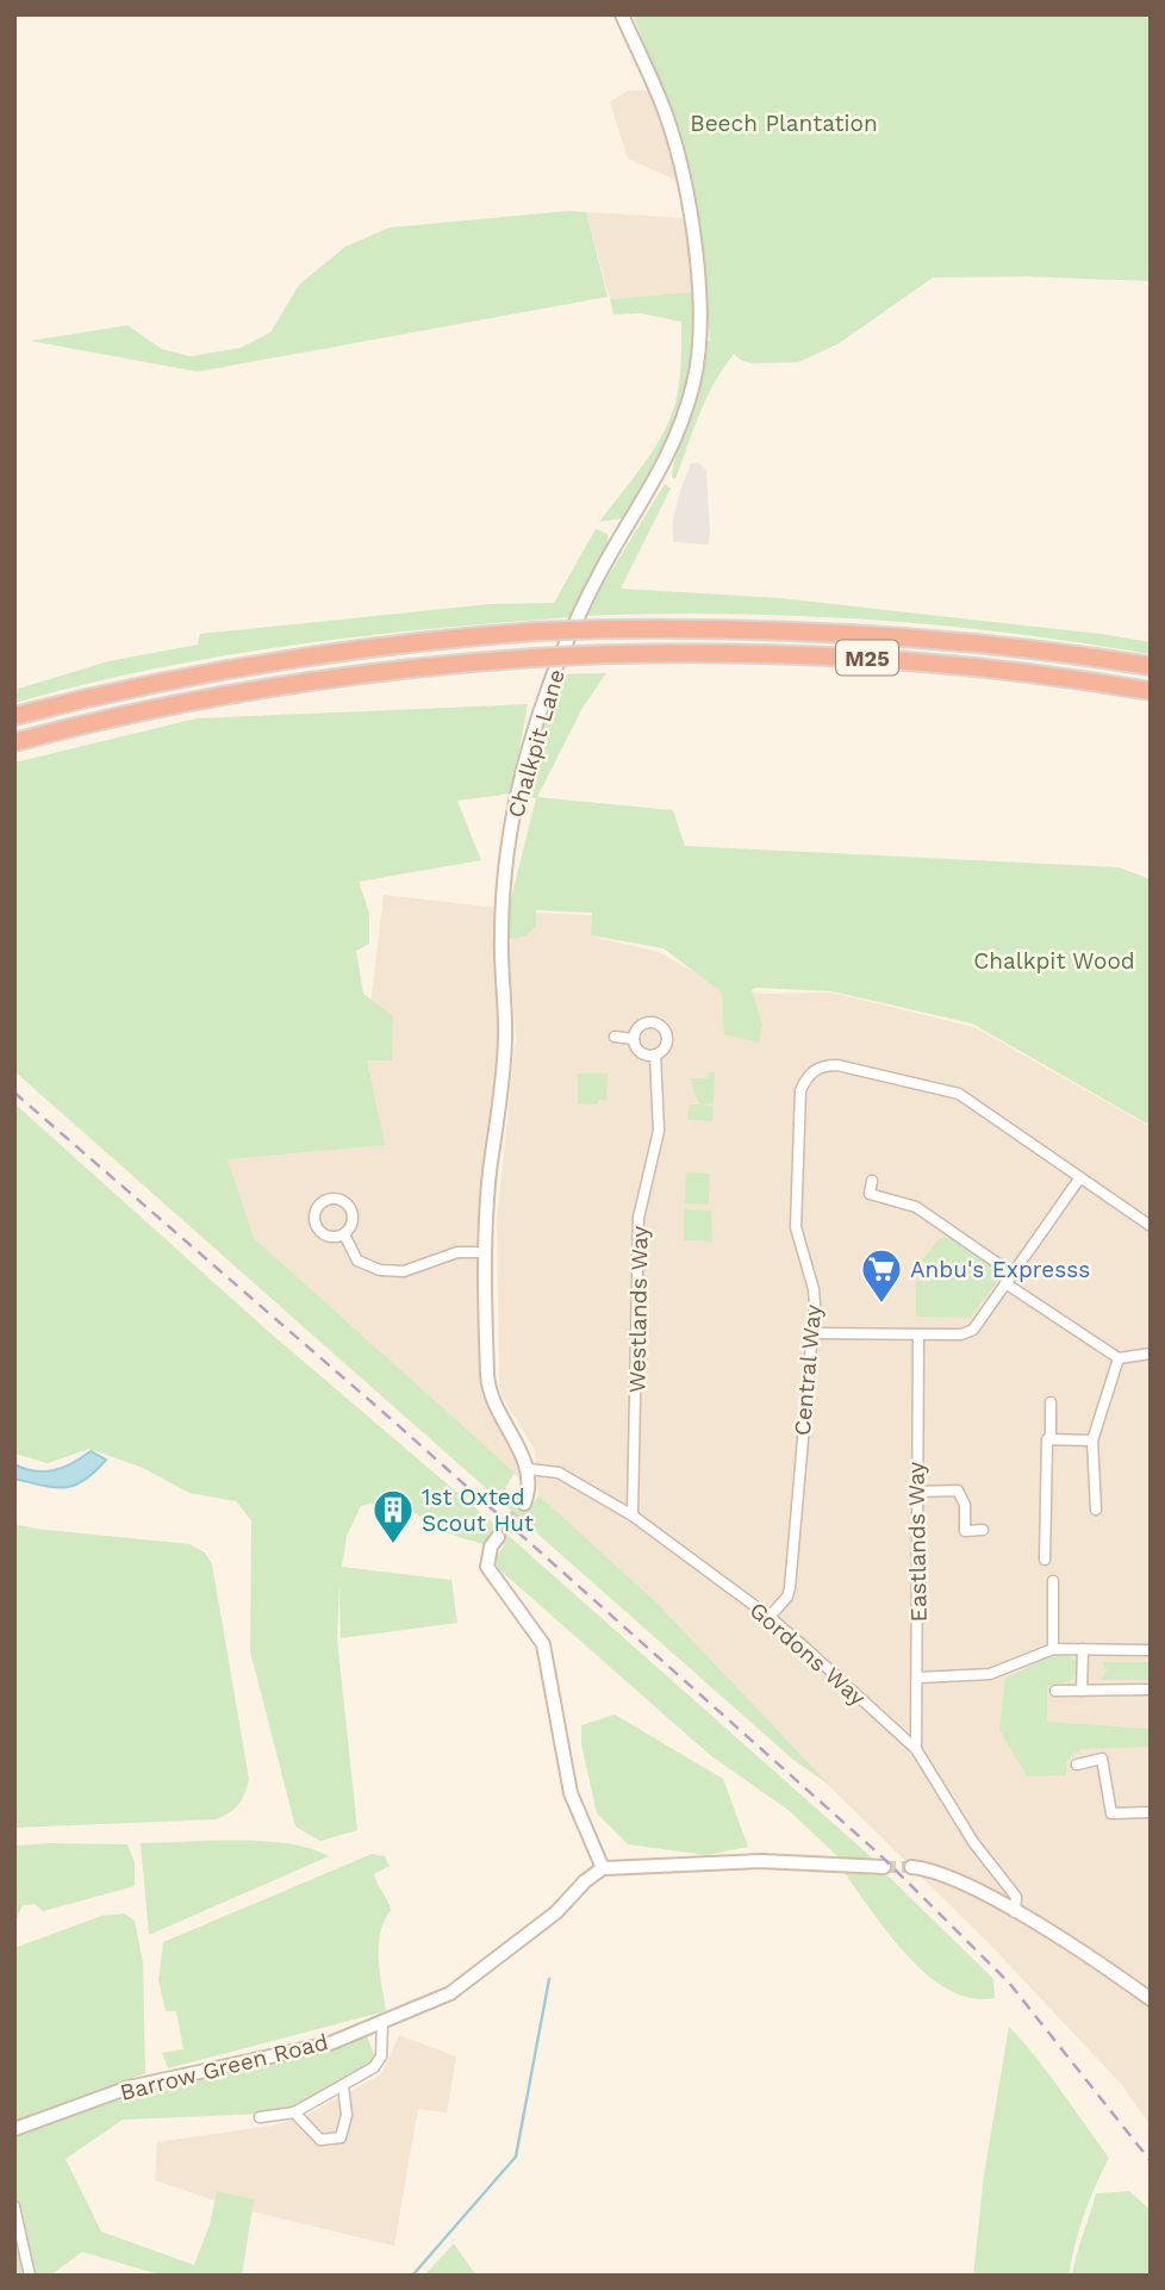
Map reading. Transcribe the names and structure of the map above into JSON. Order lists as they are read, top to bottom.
{
  "streets": {
    "highway": ["M25"],
    "street": [
      "Chalkpit Lane",
      "Westlands Way",
      "Central Way",
      "Eastlands Way",
      "Gordons Way",
      "Barrow Green Road"
    ]
  },
  "crossings": [
    ["Chalkpit Lane", "Gordons Way"],
    ["Westlands Way", "Gordons Way"],
    ["Central Way", "Gordons Way"],
    ["Eastlands Way", "Gordons Way"]
  ],
  "parks": ["Beech Plantation", "Chalkpit Wood"],
  "places": {
    "supermarket": ["Anbu's Expresss"],
    "building": ["1st Oxted Scout Hut"]
  }
}
